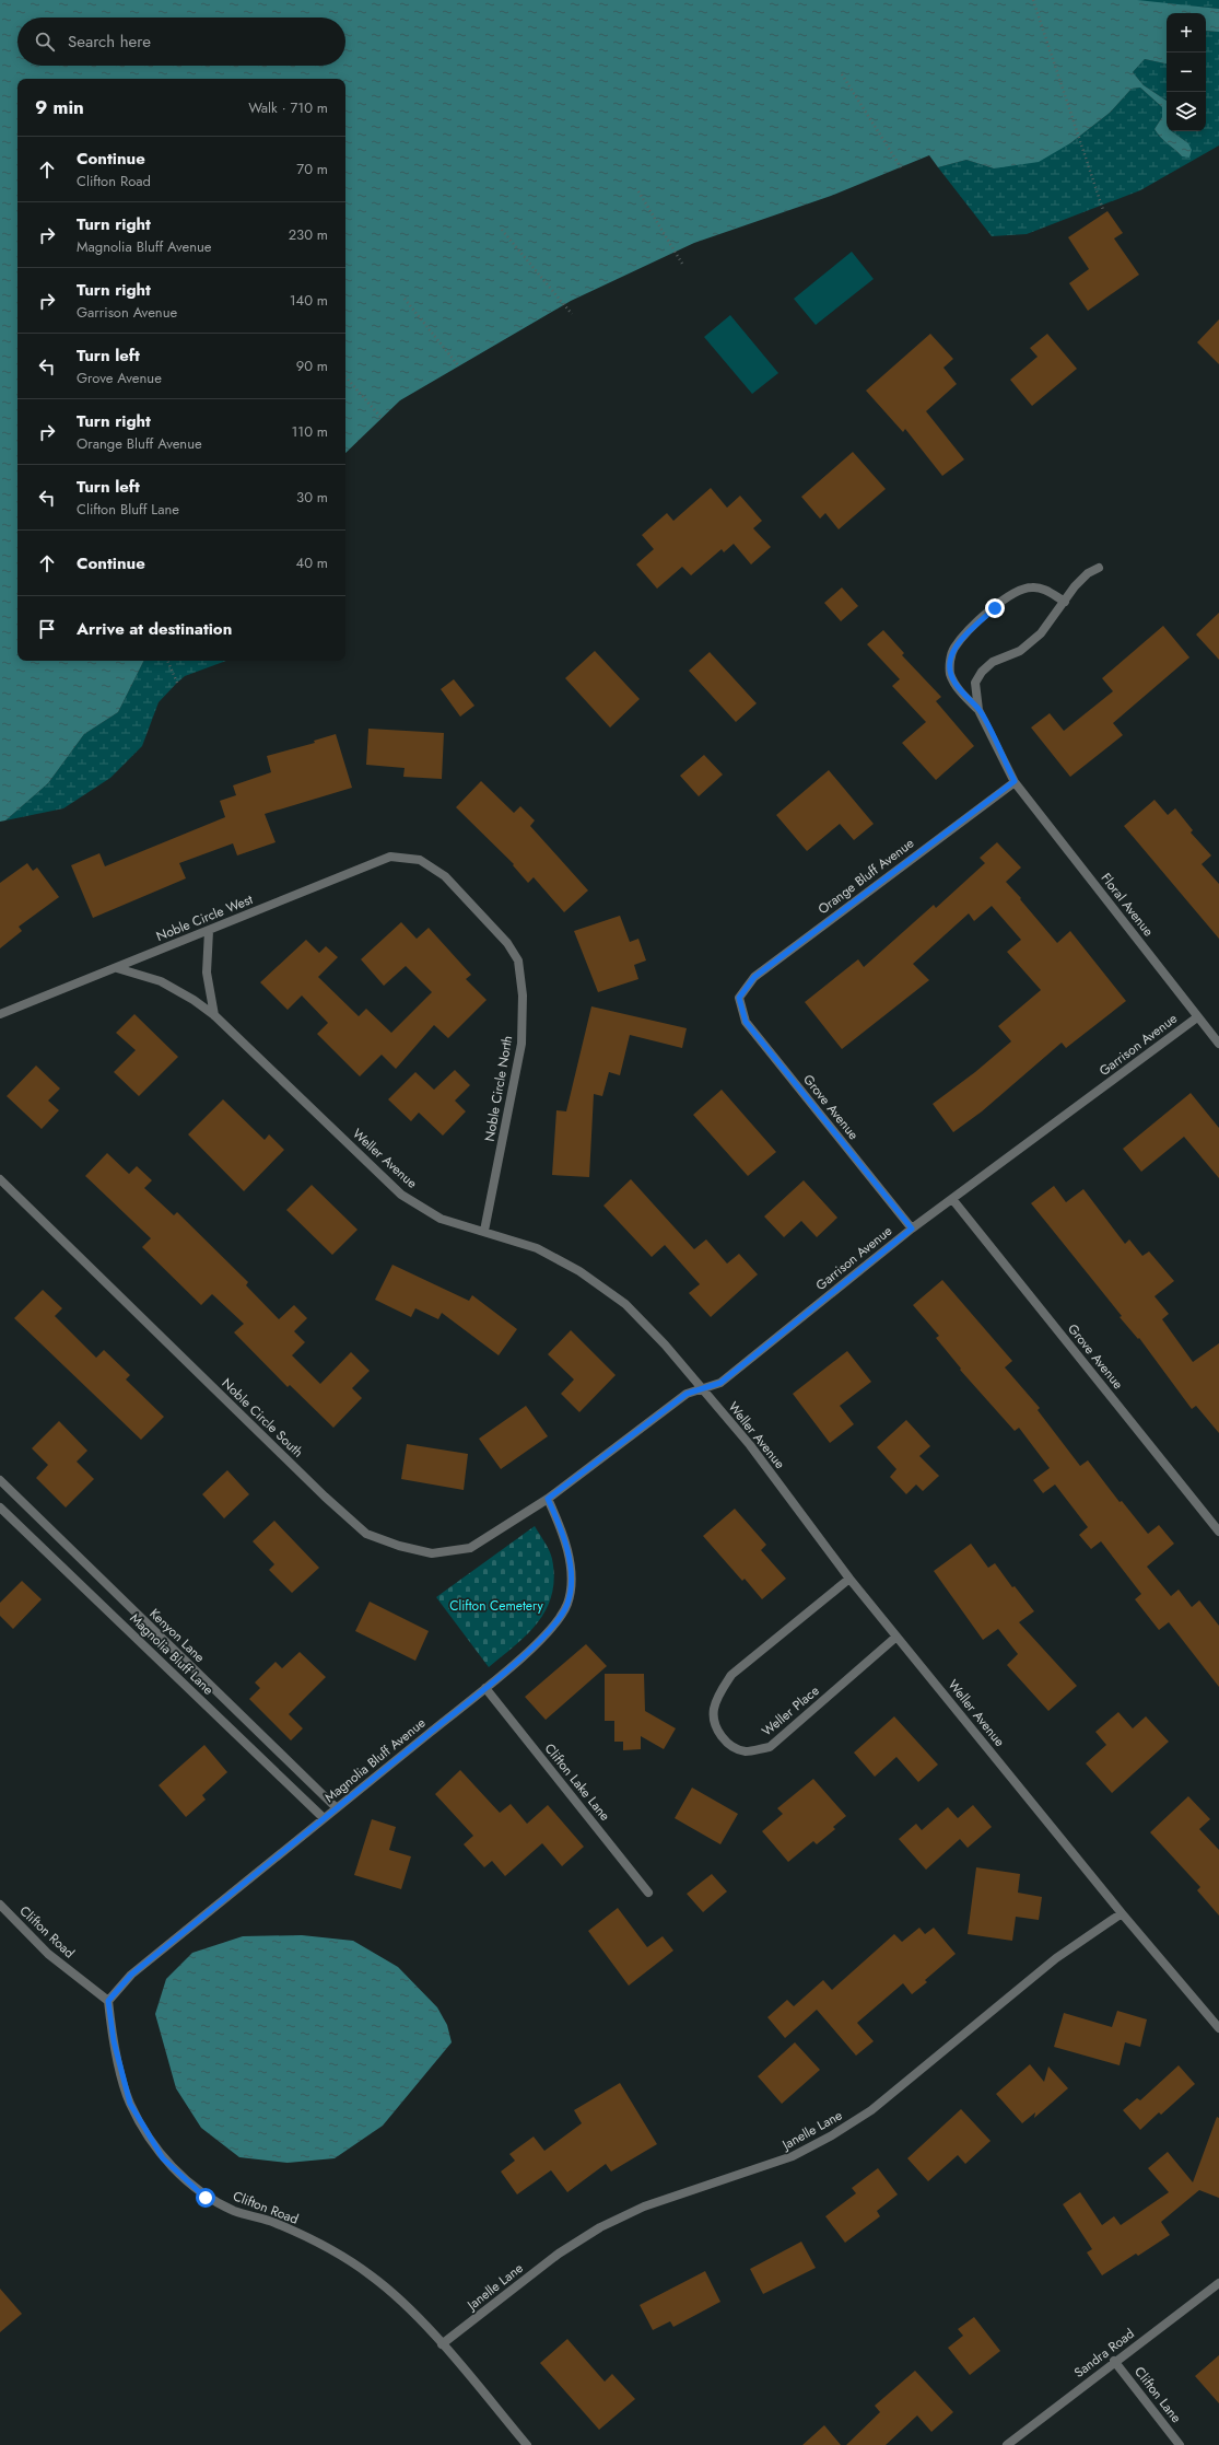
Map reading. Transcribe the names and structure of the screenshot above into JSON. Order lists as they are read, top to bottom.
{
  "streets": {
    "street": [
      "Orange Bluff Avenue",
      "Floral Avenue",
      "Noble Circle West",
      "Garrison Avenue",
      "Noble Circle North",
      "Grove Avenue",
      "Weller Avenue",
      "Noble Circle South",
      "Kenyon Lane",
      "Magnolia Bluff Lane",
      "Weller Place",
      "Magnolia Bluff Avenue",
      "Clifton Lake Lane",
      "Clifton Road",
      "Janelle Lane",
      "Sandra Road",
      "Clifton Lane"
    ]
  },
  "crossings": [
    ["Orange Bluff Avenue", "Floral Avenue"],
    ["Orange Bluff Avenue", "Grove Avenue"],
    ["Floral Avenue", "Garrison Avenue"],
    ["Noble Circle West", "Noble Circle North"],
    ["Noble Circle West", "Weller Avenue"],
    ["Garrison Avenue", "Grove Avenue"],
    ["Garrison Avenue", "Weller Avenue"],
    ["Garrison Avenue", "Noble Circle South"],
    ["Garrison Avenue", "Magnolia Bluff Avenue"],
    ["Noble Circle North", "Weller Avenue"],
    ["Weller Avenue", "Weller Place"],
    ["Weller Avenue", "Janelle Lane"],
    ["Noble Circle South", "Magnolia Bluff Avenue"],
    ["Kenyon Lane", "Magnolia Bluff Avenue"],
    ["Magnolia Bluff Lane", "Magnolia Bluff Avenue"],
    ["Magnolia Bluff Avenue", "Clifton Lake Lane"],
    ["Magnolia Bluff Avenue", "Clifton Road"],
    ["Clifton Road", "Janelle Lane"],
    ["Sandra Road", "Clifton Lane"]
  ],
  "parks": ["Clifton Cemetery"],
  "page": {
    "map_buttons": ["+", "−"],
    "search": "Search here",
    "heading": ["9 min", "Walk · 710 m"],
    "list": [
      ["Continue", "Clifton Road", "70 m"],
      ["Turn right", "Magnolia Bluff Avenue", "230 m"],
      ["Turn right", "Garrison Avenue", "140 m"],
      ["Turn left", "Grove Avenue", "90 m"],
      ["Turn right", "Orange Bluff Avenue", "110 m"],
      ["Turn left", "Clifton Bluff Lane", "30 m"],
      ["Continue", "40 m"],
      "Arrive at destination"
    ]
  }
}
